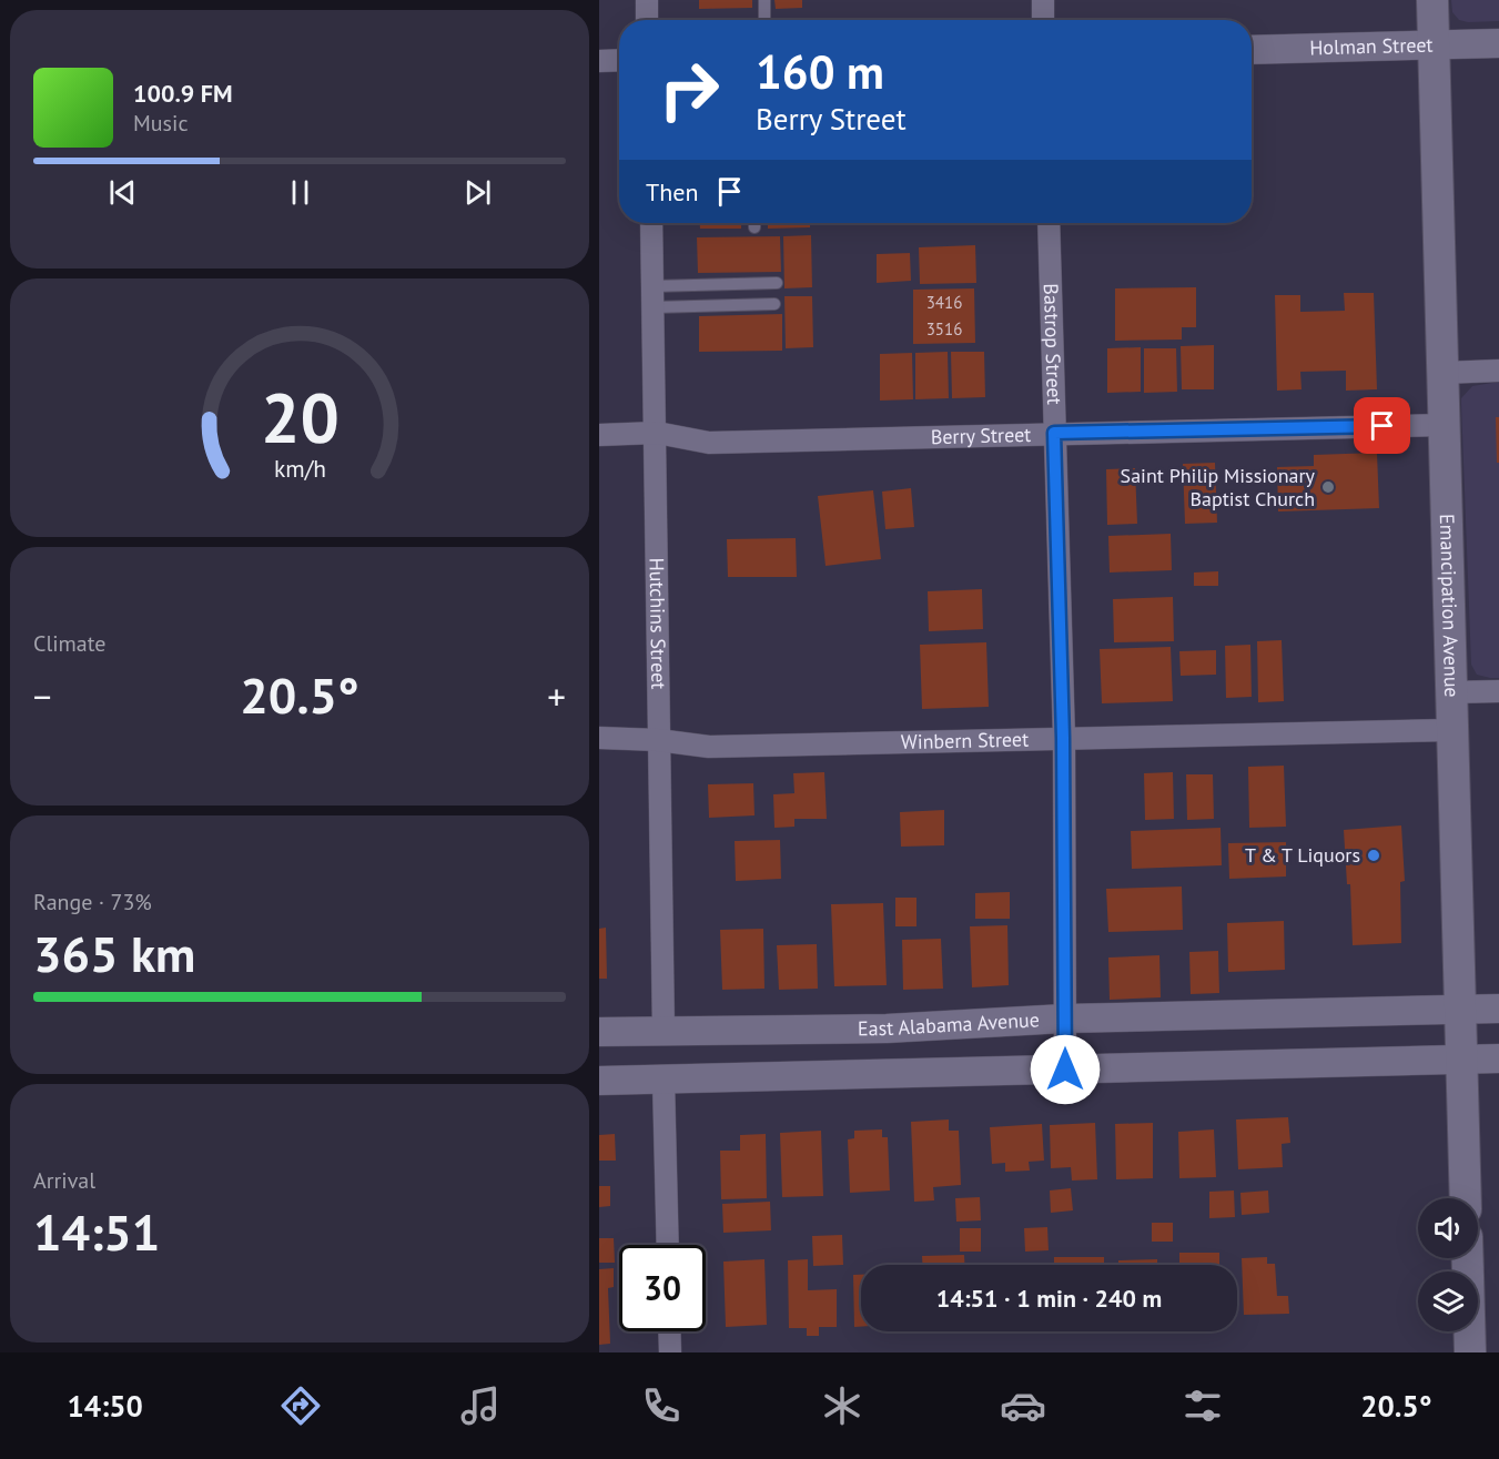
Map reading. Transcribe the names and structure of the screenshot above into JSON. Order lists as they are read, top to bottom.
{
  "streets": {
    "main road": ["Emancipation Avenue"],
    "street": [
      "Holman Street",
      "Bastrop Street",
      "Berry Street",
      "Hutchins Street",
      "Winbern Street",
      "East Alabama Avenue"
    ]
  },
  "crossings": [
    ["Holman Street", "Emancipation Avenue"],
    ["Bastrop Street", "Berry Street"],
    ["Bastrop Street", "Winbern Street"],
    ["Bastrop Street", "East Alabama Avenue"],
    ["Berry Street", "Emancipation Avenue"],
    ["Berry Street", "Hutchins Street"],
    ["Emancipation Avenue", "Winbern Street"],
    ["Emancipation Avenue", "East Alabama Avenue"],
    ["Hutchins Street", "Winbern Street"],
    ["Hutchins Street", "East Alabama Avenue"]
  ],
  "places": ["Saint Philip Missionary Baptist Church", "T & T Liquors"],
  "house_numbers": ["3416", "3516"],
  "page": {
    "turn": ["160 m", "Berry Street"],
    "song": ["100.9 FM", "Music"],
    "then": "Then",
    "tile": [
      "Climate",
      ["Range · 73%", "365 km"],
      ["Arrival", "14:51"]
    ],
    "heat": ["−", "20.5°", "+"],
    "limit": "30",
    "trip": "14:51 · 1 min · 240 m",
    "tabs": ["14:50", "20.5°"],
    "gauge": ["20", "km/h"]
  }
}
